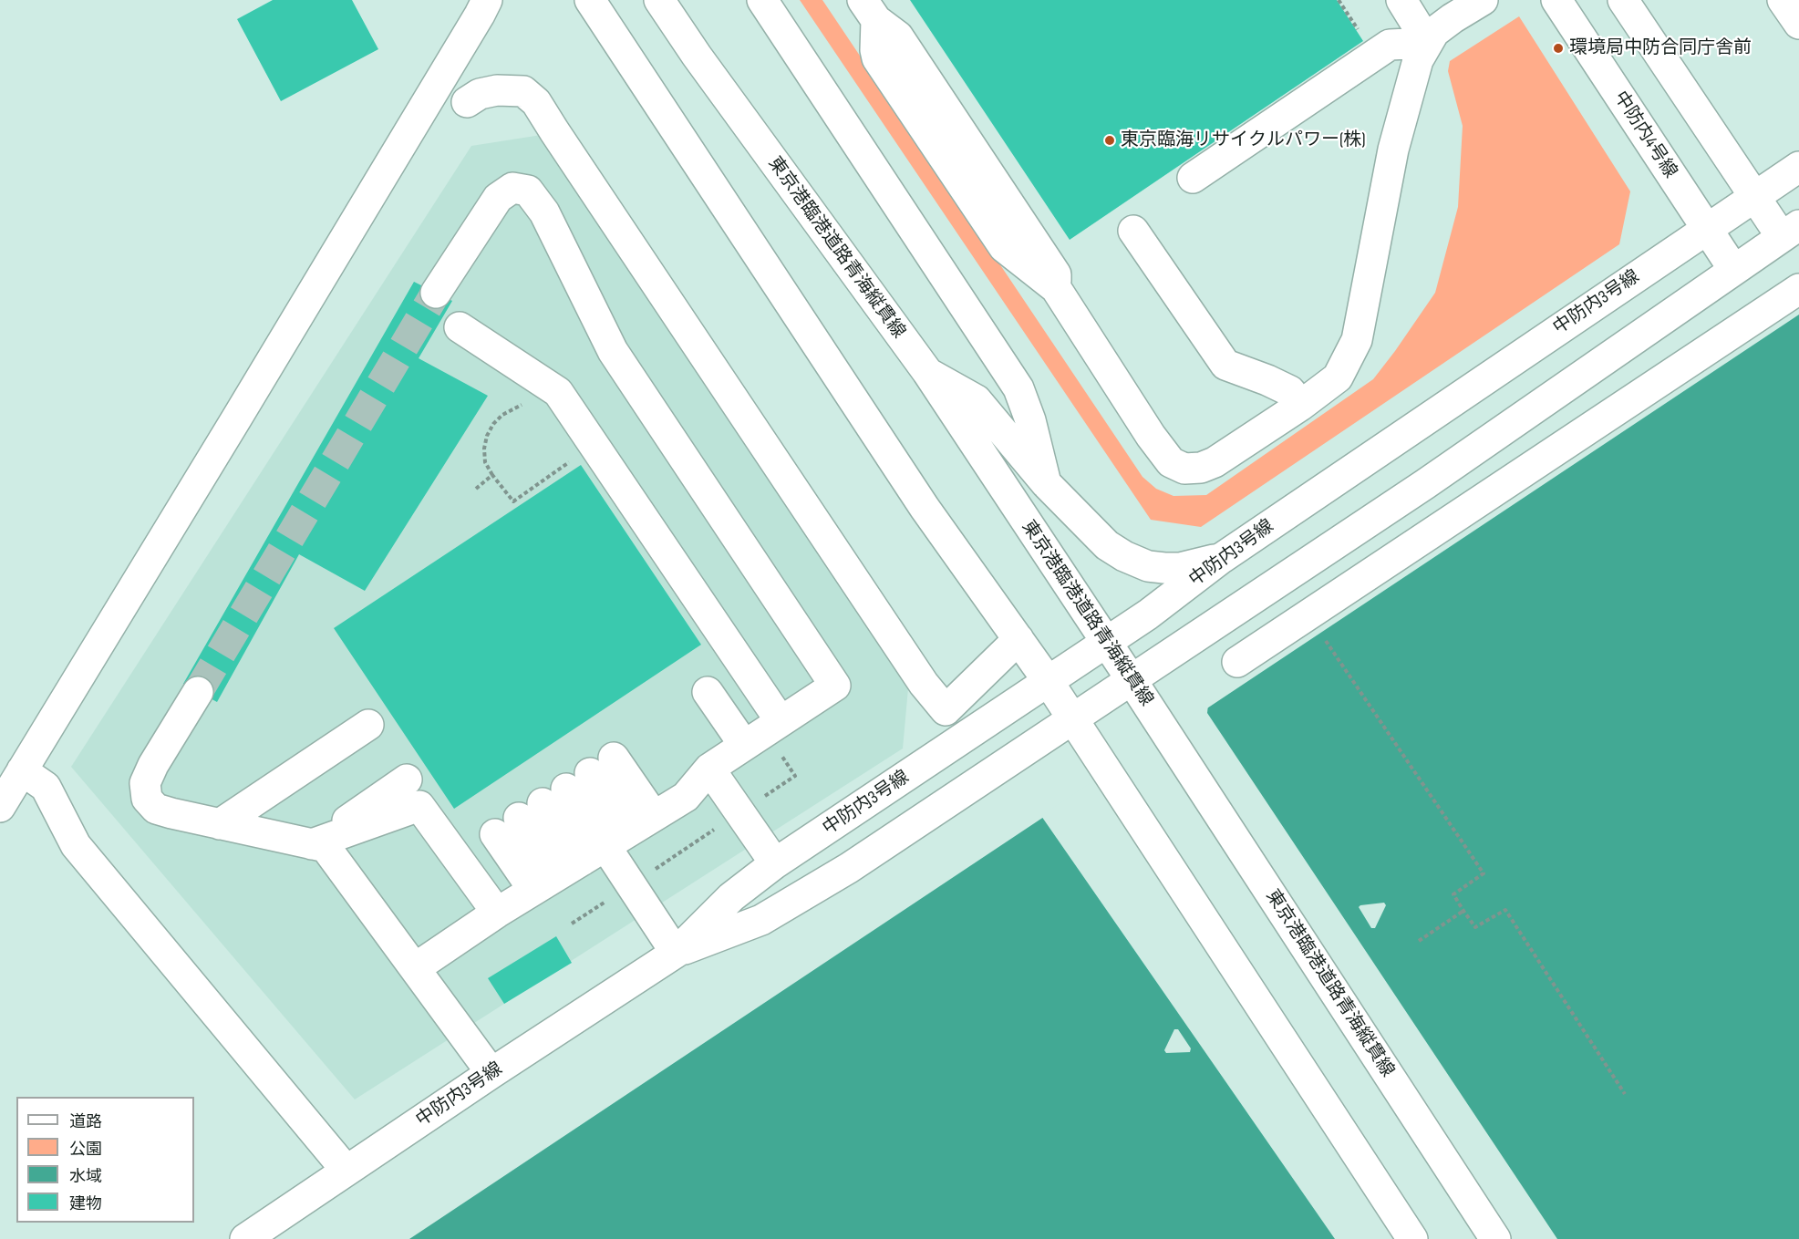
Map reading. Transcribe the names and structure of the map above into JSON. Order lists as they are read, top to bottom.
{
  "streets": {
    "street": ["中防内4号線", "東京港臨港道路青海縦貫線", "中防内3号線"]
  },
  "crossings": [
    ["中防内4号線", "中防内3号線"],
    ["東京港臨港道路青海縦貫線", "中防内3号線"]
  ],
  "places": ["環境局中防合同庁舎前", "東京臨海リサイクルパワー(株)"],
  "legend": [
    "道路",
    "公園",
    "水域",
    "建物"
  ]
}
